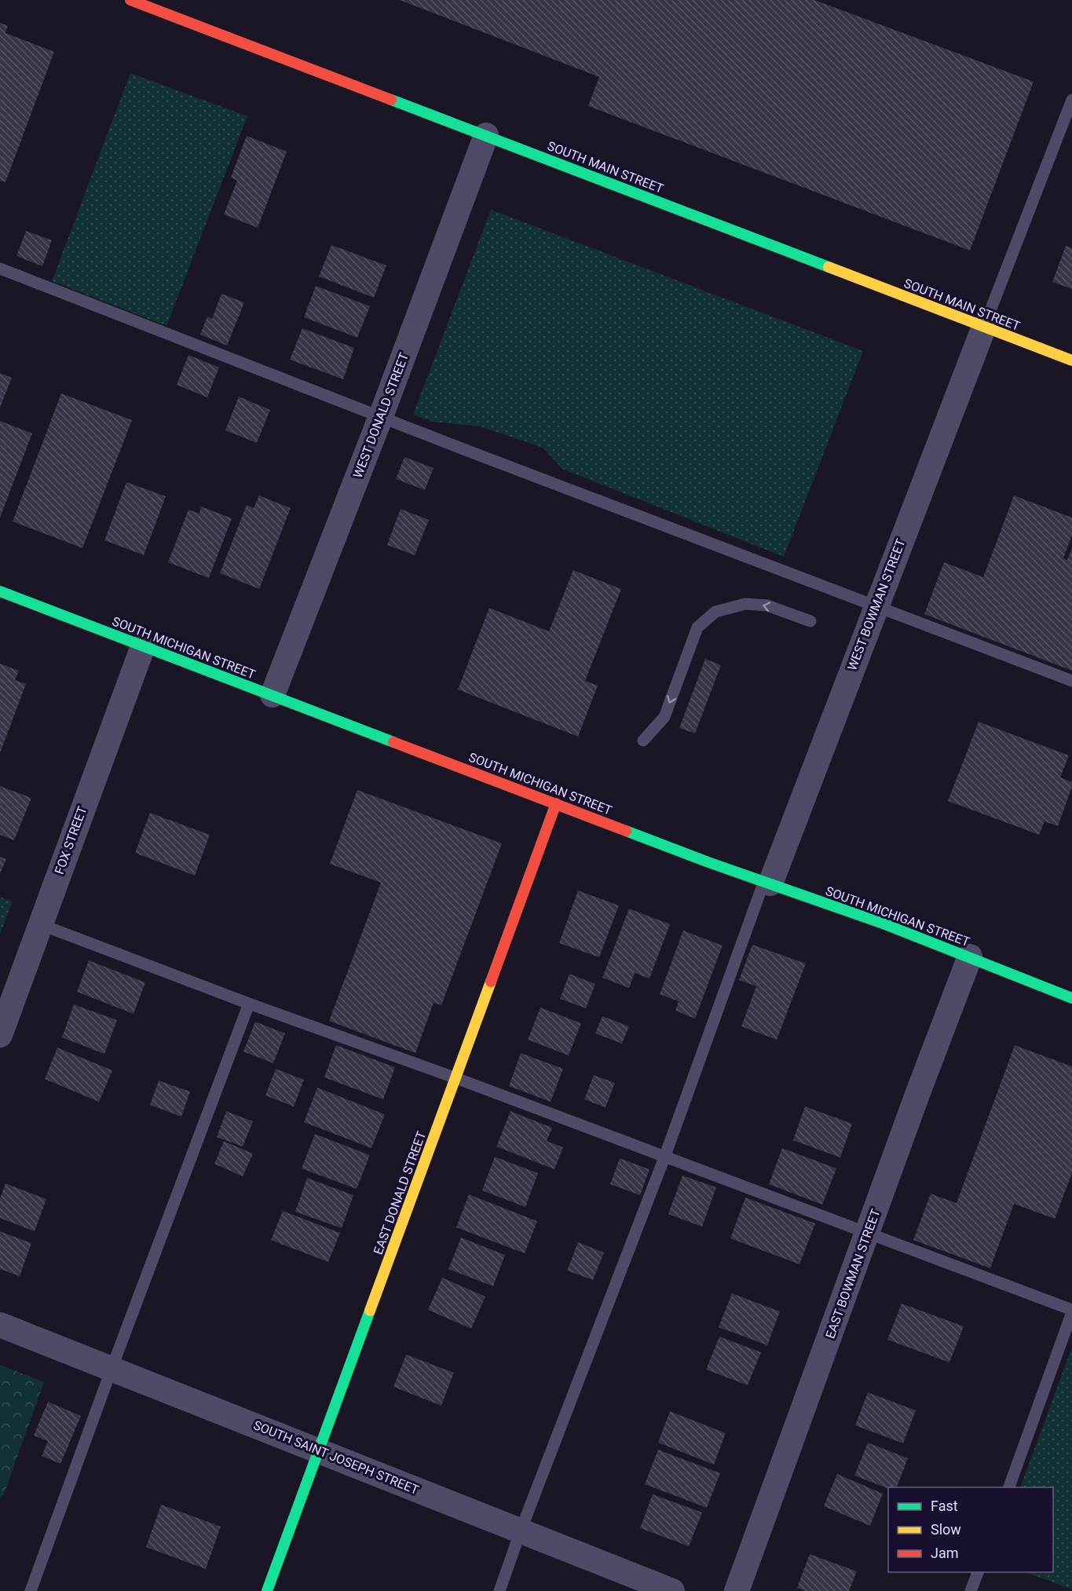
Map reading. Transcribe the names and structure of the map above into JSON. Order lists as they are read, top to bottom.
{
  "streets": {
    "main road": ["SOUTH MAIN STREET", "SOUTH MICHIGAN STREET", "EAST DONALD STREET"],
    "street": [
      "WEST DONALD STREET",
      "WEST BOWMAN STREET",
      "FOX STREET",
      "EAST BOWMAN STREET",
      "SOUTH SAINT JOSEPH STREET"
    ]
  },
  "crossings": [
    ["SOUTH MAIN STREET", "WEST DONALD STREET"],
    ["SOUTH MAIN STREET", "WEST BOWMAN STREET"],
    ["WEST DONALD STREET", "SOUTH MICHIGAN STREET"],
    ["WEST BOWMAN STREET", "SOUTH MICHIGAN STREET"],
    ["SOUTH MICHIGAN STREET", "FOX STREET"],
    ["SOUTH MICHIGAN STREET", "EAST DONALD STREET"],
    ["SOUTH MICHIGAN STREET", "EAST BOWMAN STREET"],
    ["EAST DONALD STREET", "SOUTH SAINT JOSEPH STREET"]
  ],
  "legend": ["Fast", "Slow", "Jam"]
}
